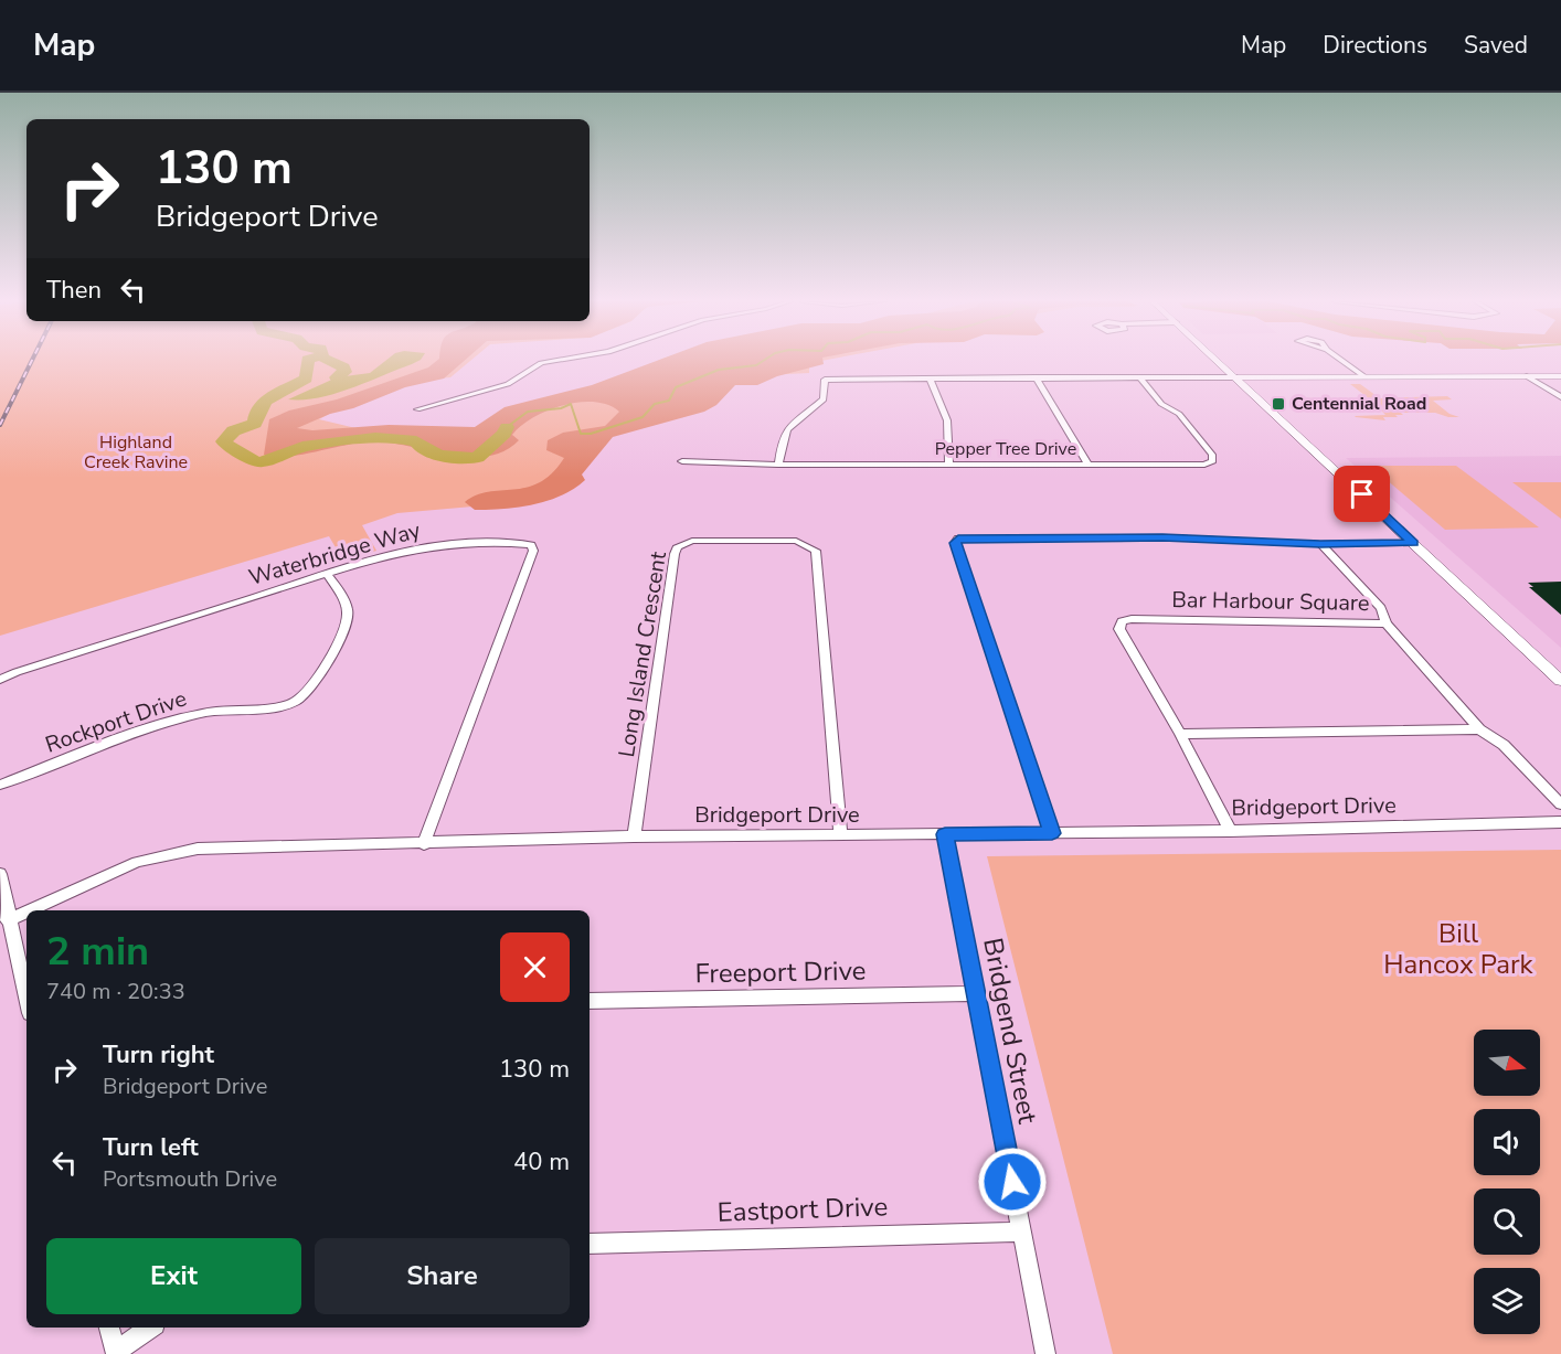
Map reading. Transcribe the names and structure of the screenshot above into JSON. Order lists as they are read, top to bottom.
{
  "streets": {
    "street": [
      "Pepper Tree Drive",
      "Waterbridge Way",
      "Bar Harbour Square",
      "Long Island Crescent",
      "Rockport Drive",
      "Bridgeport Drive",
      "Freeport Drive",
      "Bridgend Street",
      "Eastport Drive"
    ]
  },
  "crossings": [
    ["Waterbridge Way", "Rockport Drive"],
    ["Waterbridge Way", "Bridgeport Drive"],
    ["Bar Harbour Square", "Bridgeport Drive"],
    ["Long Island Crescent", "Bridgeport Drive"],
    ["Bridgeport Drive", "Bridgend Street"],
    ["Freeport Drive", "Bridgend Street"],
    ["Bridgend Street", "Eastport Drive"]
  ],
  "parks": ["Highland Creek Ravine", "Bill Hancox Park"],
  "places": {
    "transit": ["Centennial Road"]
  },
  "north": "right",
  "page": {
    "header": "Map",
    "nav": ["Map", "Directions", "Saved"],
    "turn": ["130 m", "Bridgeport Drive"],
    "then": "Then",
    "heading": ["2 min", "740 m · 20:33"],
    "list": [
      {
        "name": "Turn right",
        "note": "Bridgeport Drive",
        "value": "130 m"
      },
      {
        "name": "Turn left",
        "note": "Portsmouth Drive",
        "value": "40 m"
      }
    ],
    "buttons": ["Exit", "Share"]
  }
}
